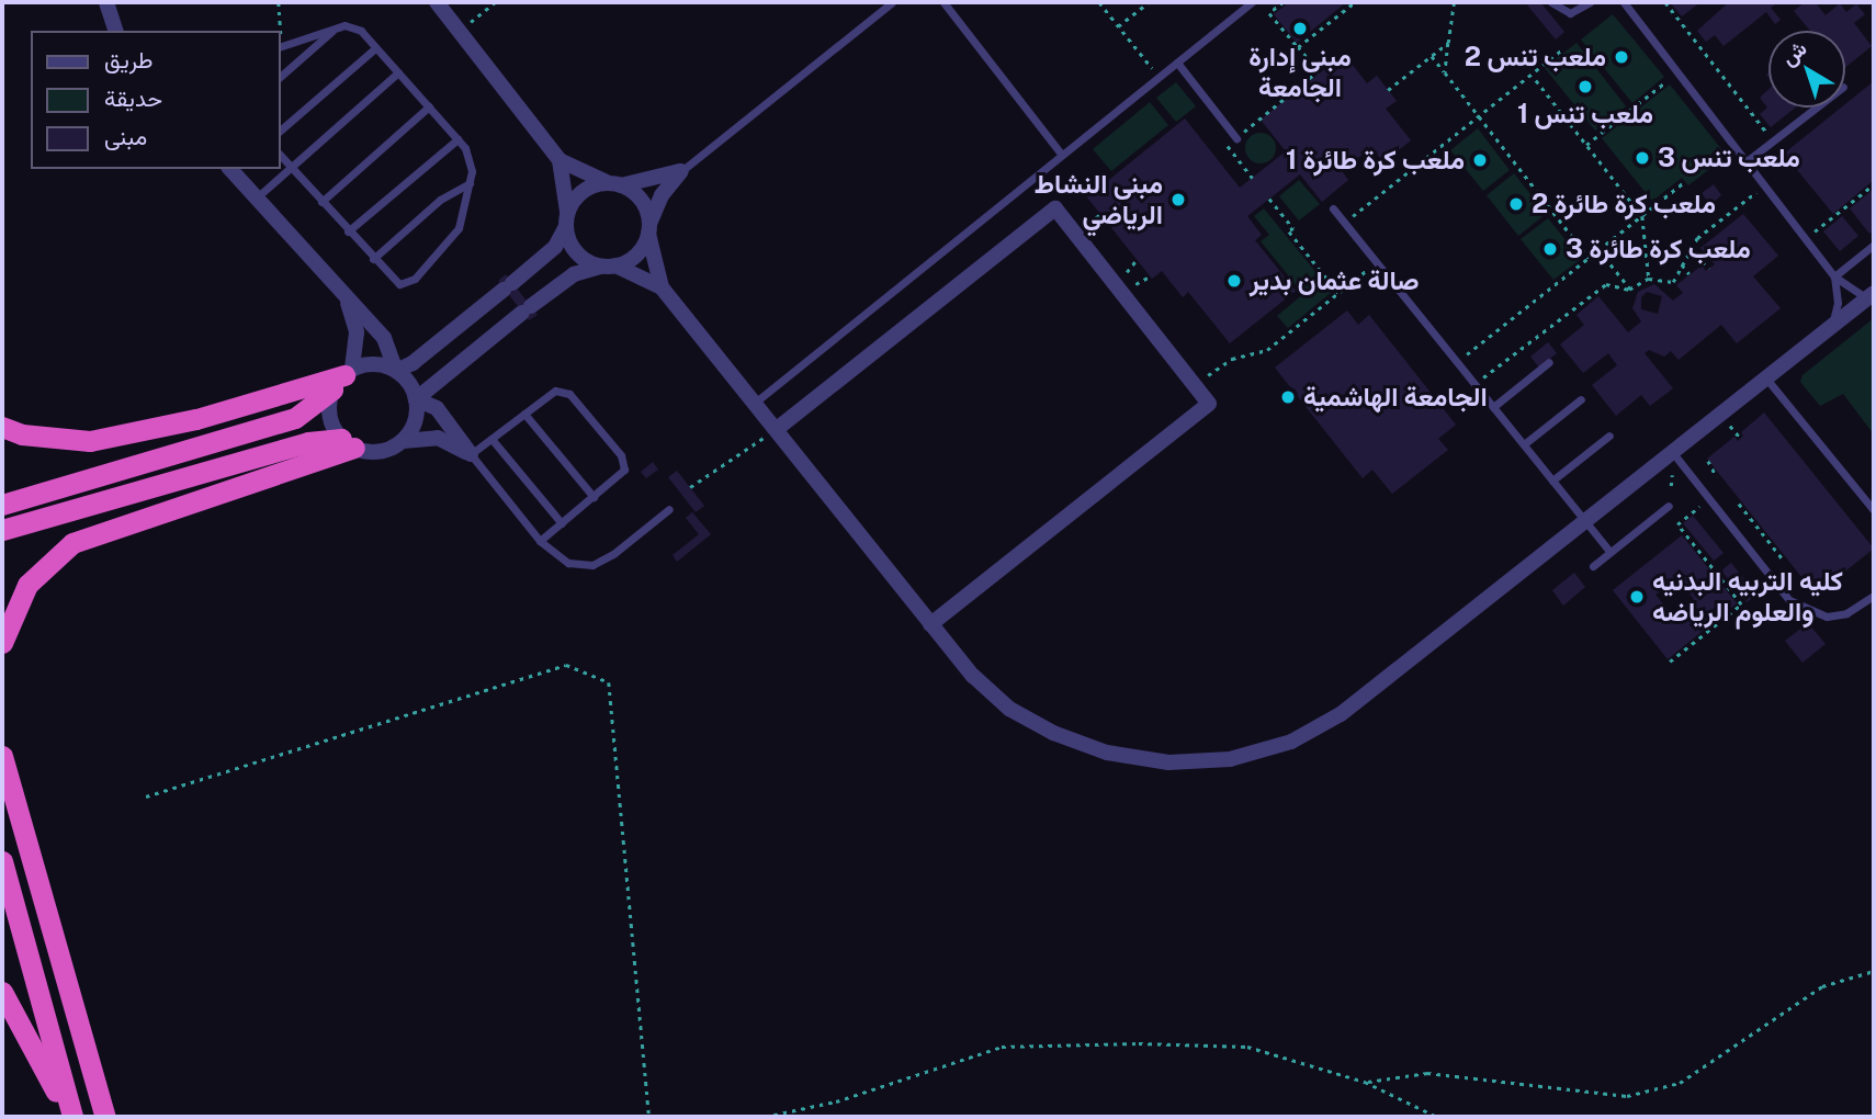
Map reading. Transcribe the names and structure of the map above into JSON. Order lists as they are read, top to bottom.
{
  "places": [
    "مبنى إدارة الجامعة",
    "ملعب تنس 2",
    "ملعب تنس 1",
    "ملعب تنس 3",
    "ملعب كرة طائرة 1",
    "مبنى النشاط الرياضي",
    "ملعب كرة طائرة 2",
    "ملعب كرة طائرة 3",
    "صالة عثمان بدير",
    "الجامعة الهاشمية",
    "كليه التربيه البدنيه والعلوم الرياضه"
  ],
  "legend": ["طريق", "حديقة", "مبنى"],
  "north": "top left"
}
